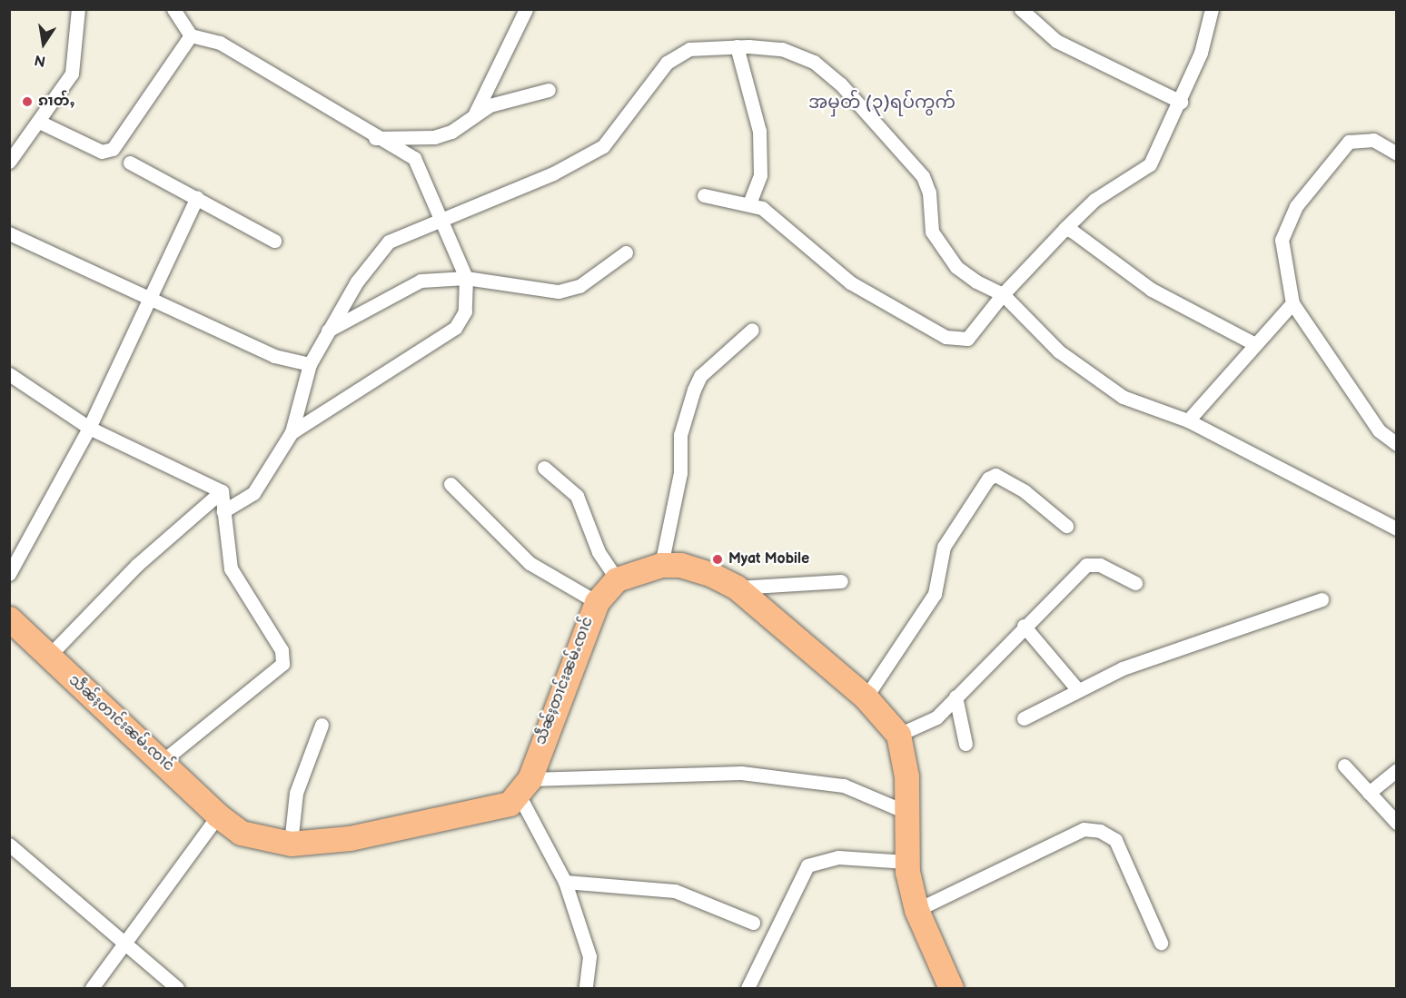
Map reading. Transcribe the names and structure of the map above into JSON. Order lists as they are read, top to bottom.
{
  "streets": {
    "highway": ["သဵၼ်ႈတၢင်းၼမ်ႉၸၢင်"]
  },
  "districts": ["အမှတ် (၃)ရပ်ကွက်"],
  "places": ["ၵၢတ်ႇ", "Myat Mobile"],
  "north": "bottom"
}
